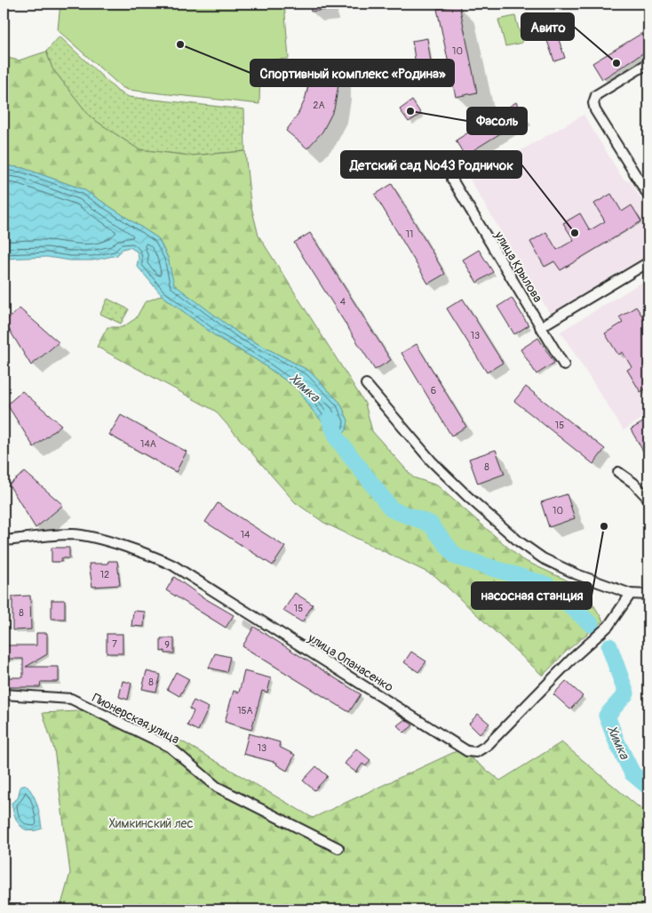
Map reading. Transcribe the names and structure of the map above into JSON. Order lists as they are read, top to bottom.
{
  "streets": {
    "street": ["улица Крылова", "улица Опанасенко", "Пионерская улица"]
  },
  "water": ["Химка"],
  "parks": ["Химкинский лес"],
  "places": [
    "Спортивный комплекс «Родина»",
    "Авито",
    "Фасоль",
    "Детский сад №43 Родничок",
    "насосная станция"
  ],
  "house_numbers": [
    "10",
    "2А",
    "11",
    "4",
    "13",
    "6",
    "15",
    "14А",
    "8",
    "10",
    "14",
    "12",
    "15",
    "8",
    "7",
    "9",
    "8",
    "15А",
    "13"
  ]
}
